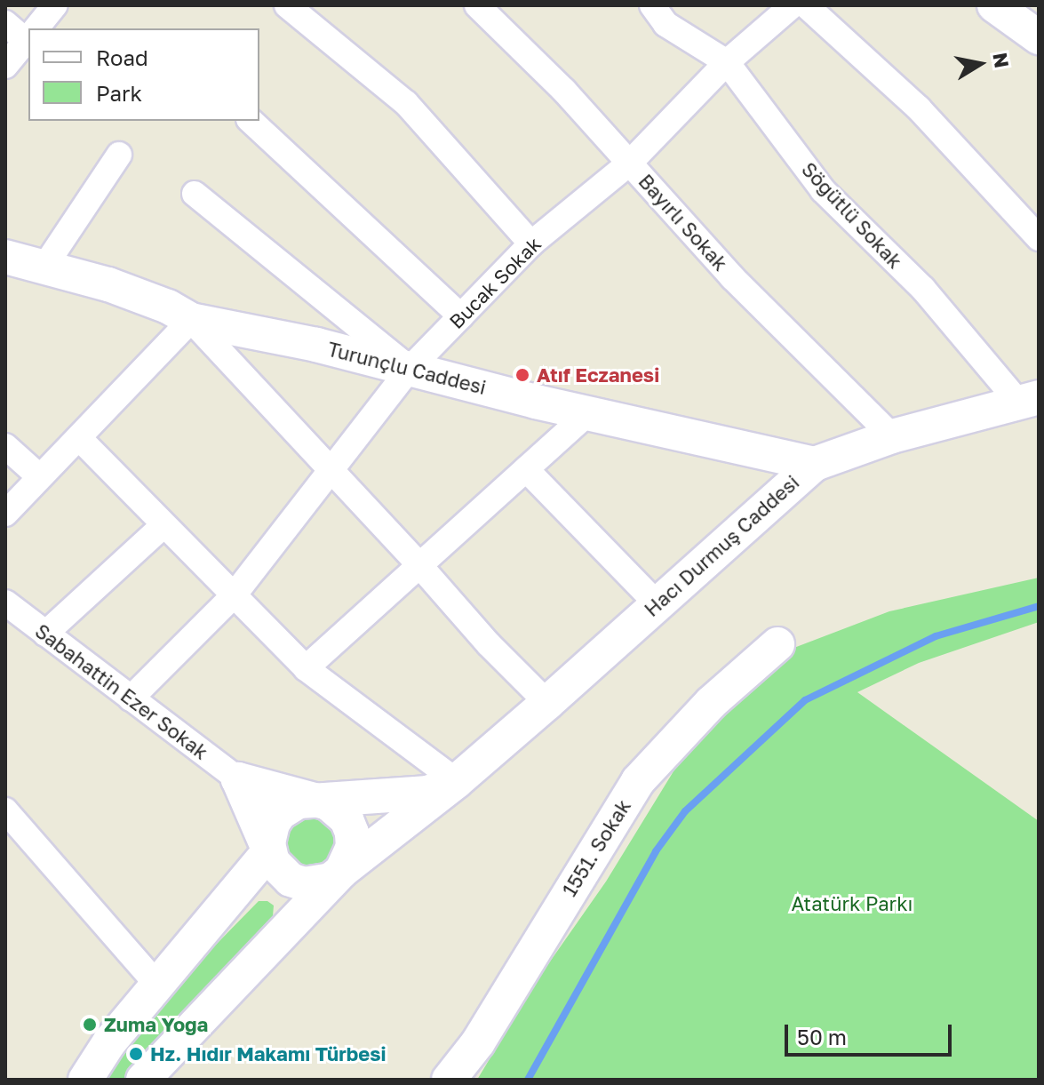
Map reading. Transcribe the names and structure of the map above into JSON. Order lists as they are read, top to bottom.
{
  "streets": {
    "main road": [
      "Turunçlu Caddesi",
      "Hacı Durmuş Caddesi",
      "Sabahattin Ezer Sokak",
      "1551. Sokak"
    ],
    "street": ["Söğütlü Sokak", "Bayırlı Sokak", "Bucak Sokak"]
  },
  "crossings": [
    ["Söğütlü Sokak", "Bucak Sokak"],
    ["Söğütlü Sokak", "Hacı Durmuş Caddesi"],
    ["Bayırlı Sokak", "Bucak Sokak"],
    ["Bayırlı Sokak", "Hacı Durmuş Caddesi"],
    ["Bucak Sokak", "Turunçlu Caddesi"],
    ["Bucak Sokak", "Sabahattin Ezer Sokak"],
    ["Turunçlu Caddesi", "Hacı Durmuş Caddesi"],
    ["Hacı Durmuş Caddesi", "Sabahattin Ezer Sokak"]
  ],
  "parks": ["Atatürk Parkı"],
  "places": ["Atıf Eczanesi", "Zuma Yoga", "Hz. Hıdır Makamı Türbesi"],
  "legend": ["Road", "Park"],
  "scale_bar": "50 m",
  "north": "right"
}
